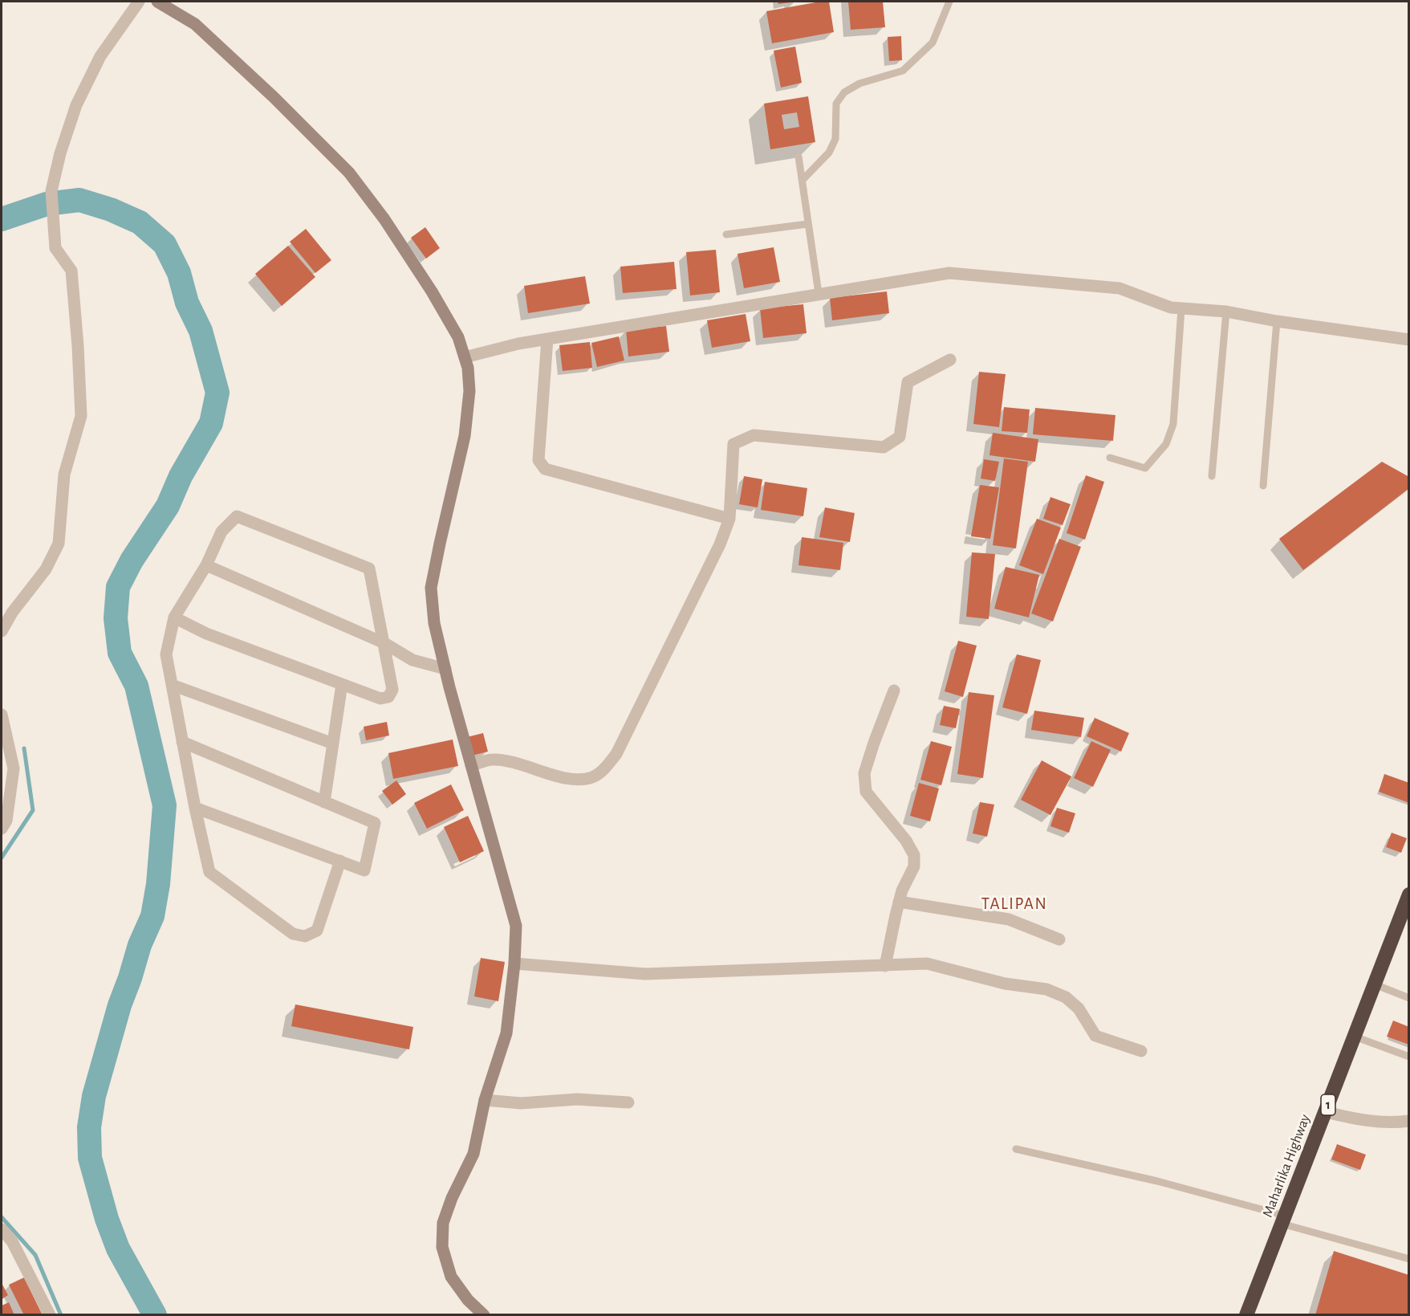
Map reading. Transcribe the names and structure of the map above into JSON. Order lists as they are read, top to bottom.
{
  "streets": {
    "highway": ["1", "Maharlika Highway"]
  },
  "districts": ["TALIPAN"]
}
